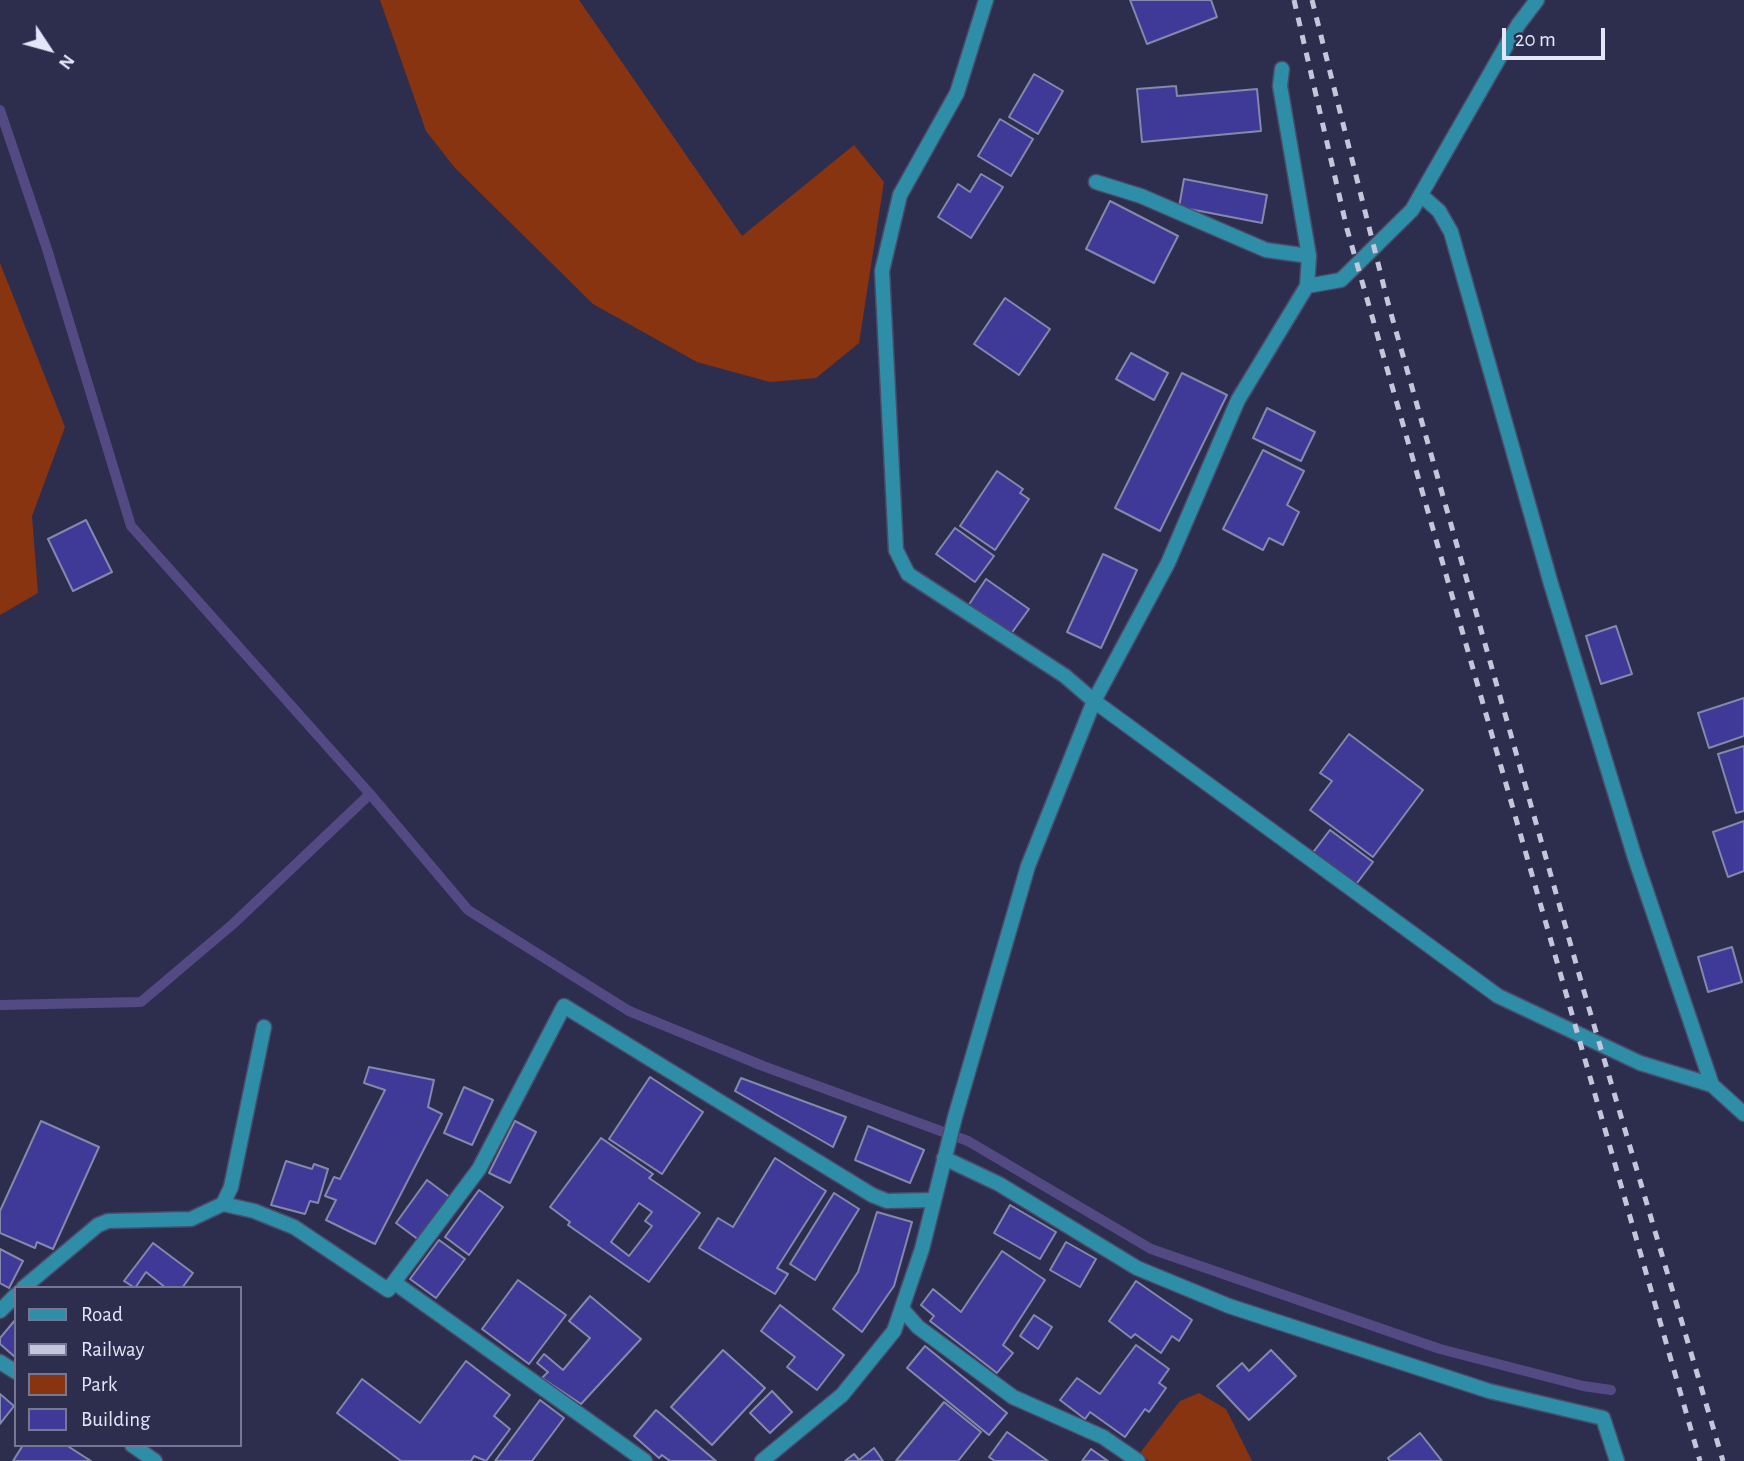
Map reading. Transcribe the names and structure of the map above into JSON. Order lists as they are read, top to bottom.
{
  "legend": [
    "Road",
    "Railway",
    "Park",
    "Building"
  ],
  "scale_bar": "20 m",
  "north": "bottom right"
}
